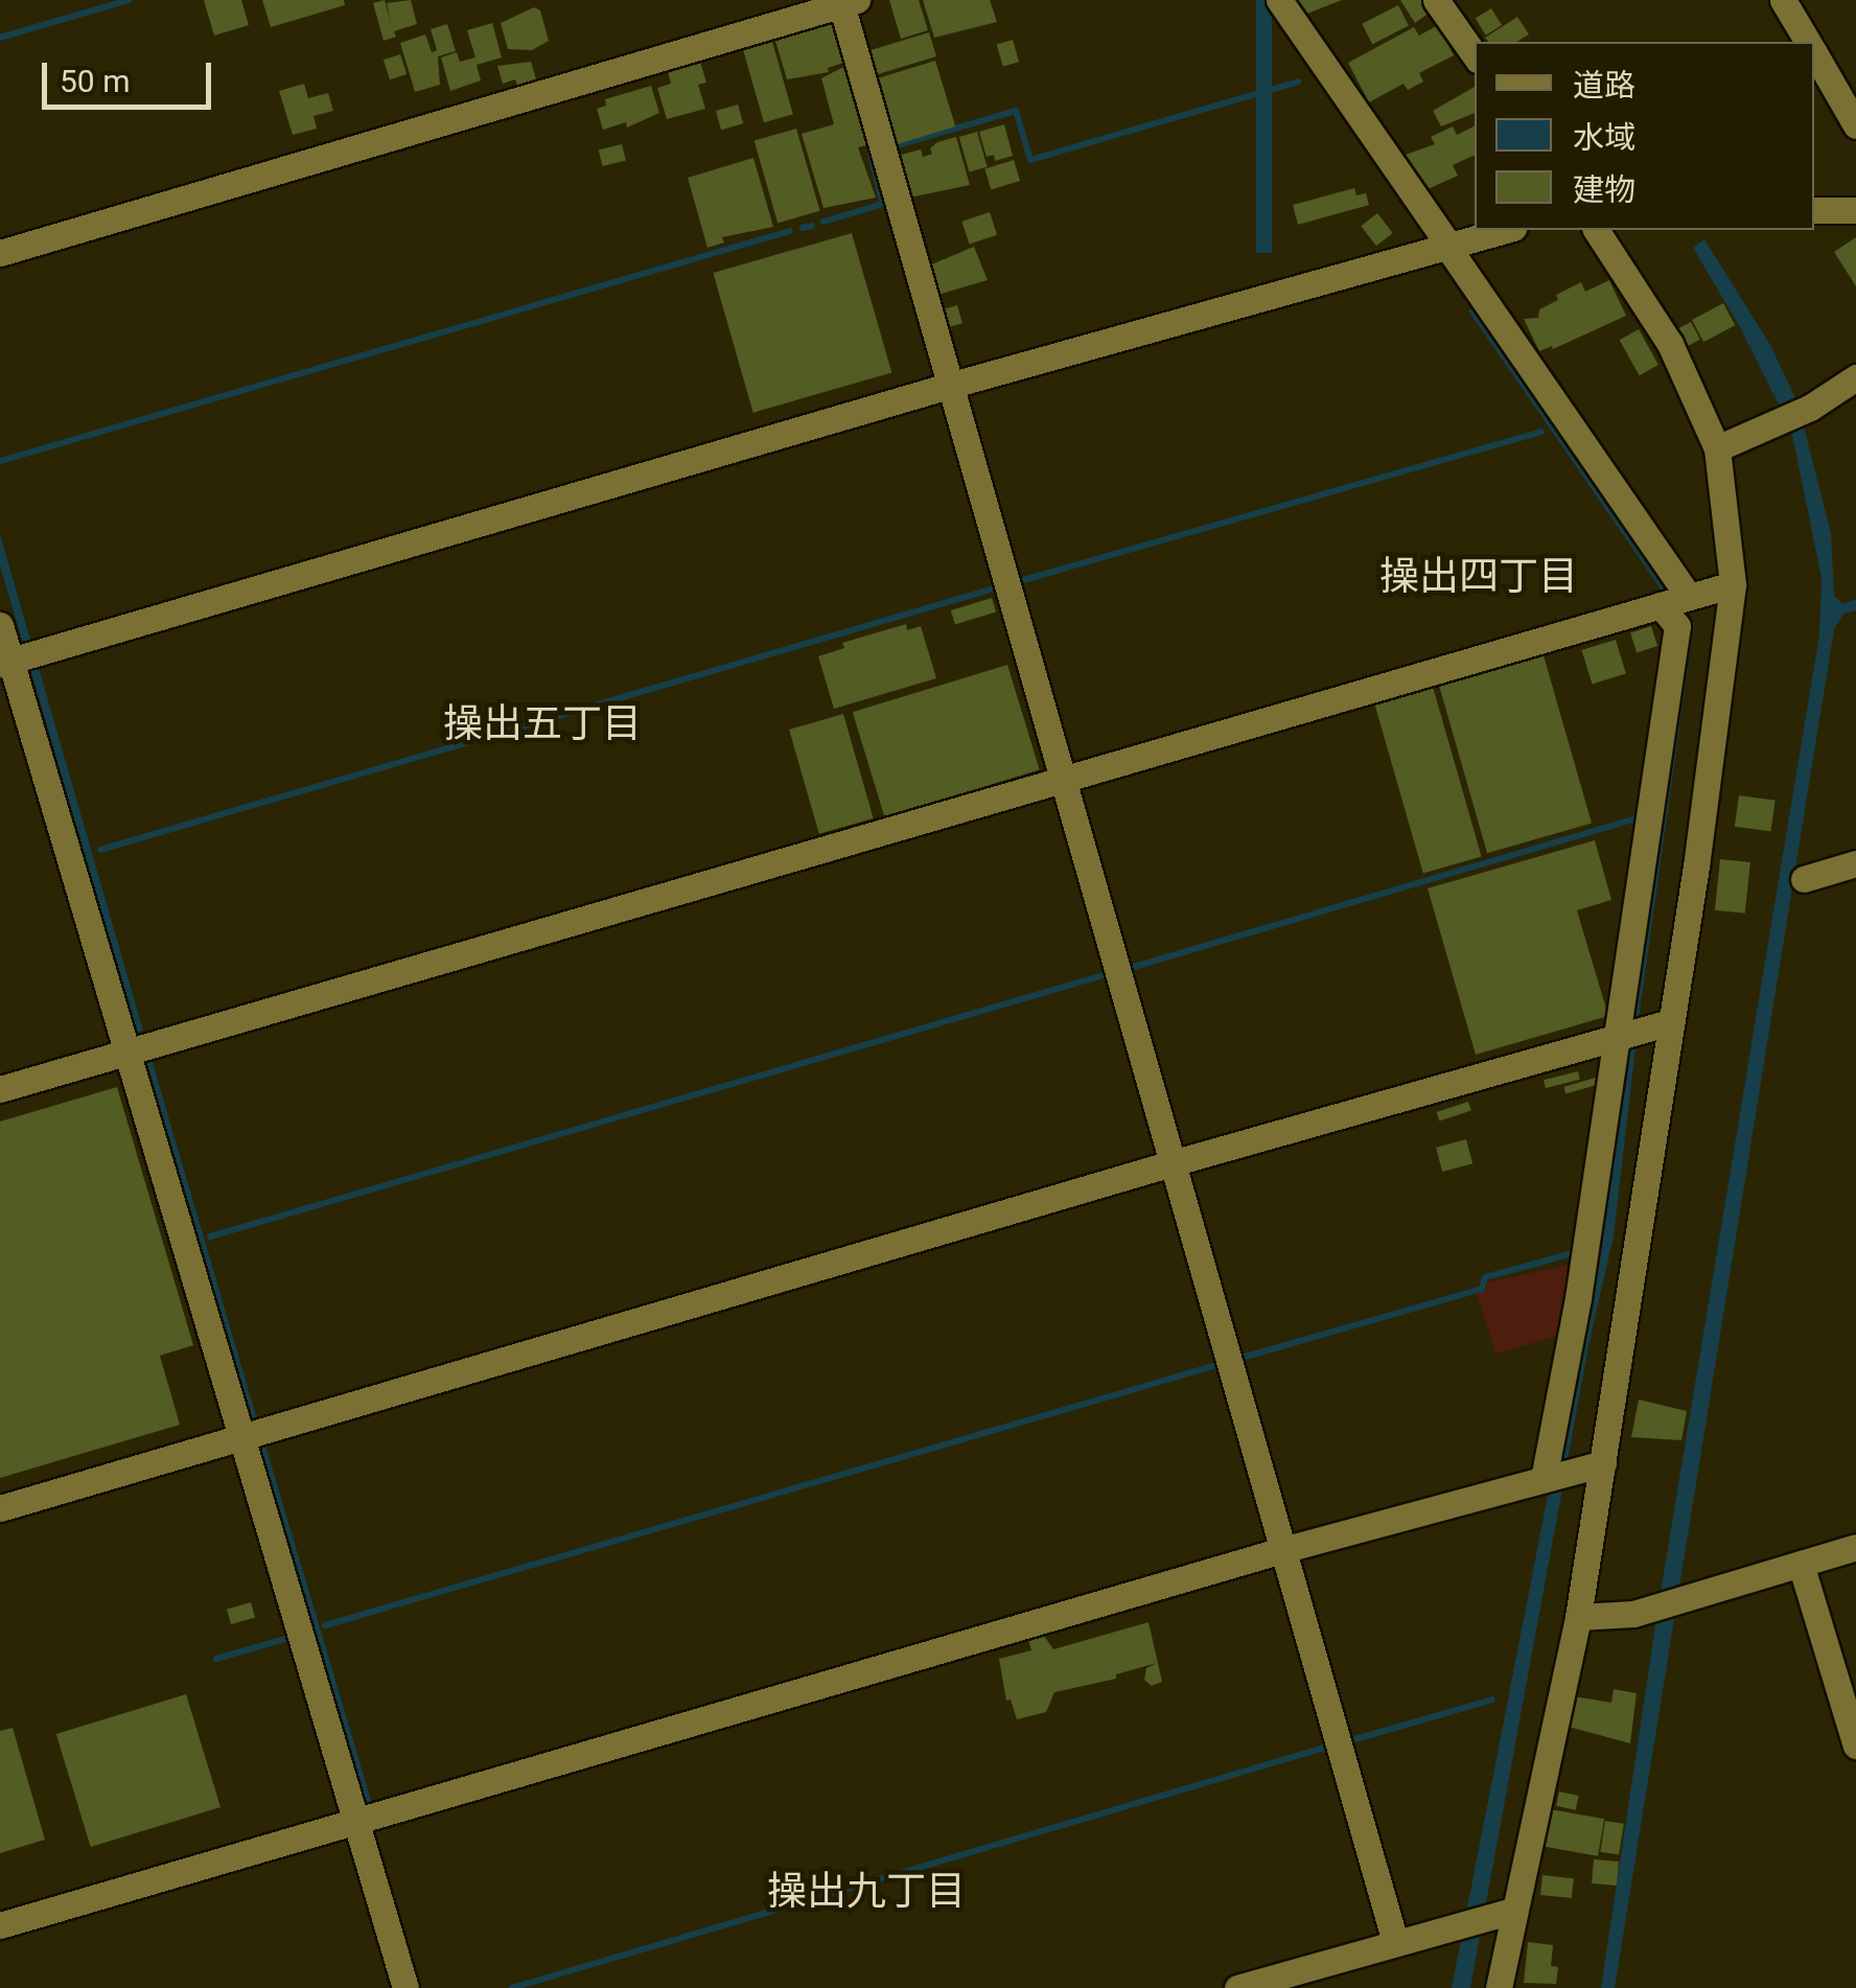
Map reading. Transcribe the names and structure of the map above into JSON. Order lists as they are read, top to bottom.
{
  "districts": ["操出四丁目", "操出五丁目", "操出九丁目"],
  "legend": ["道路", "水域", "建物"],
  "scale_bar": "50 m"
}
